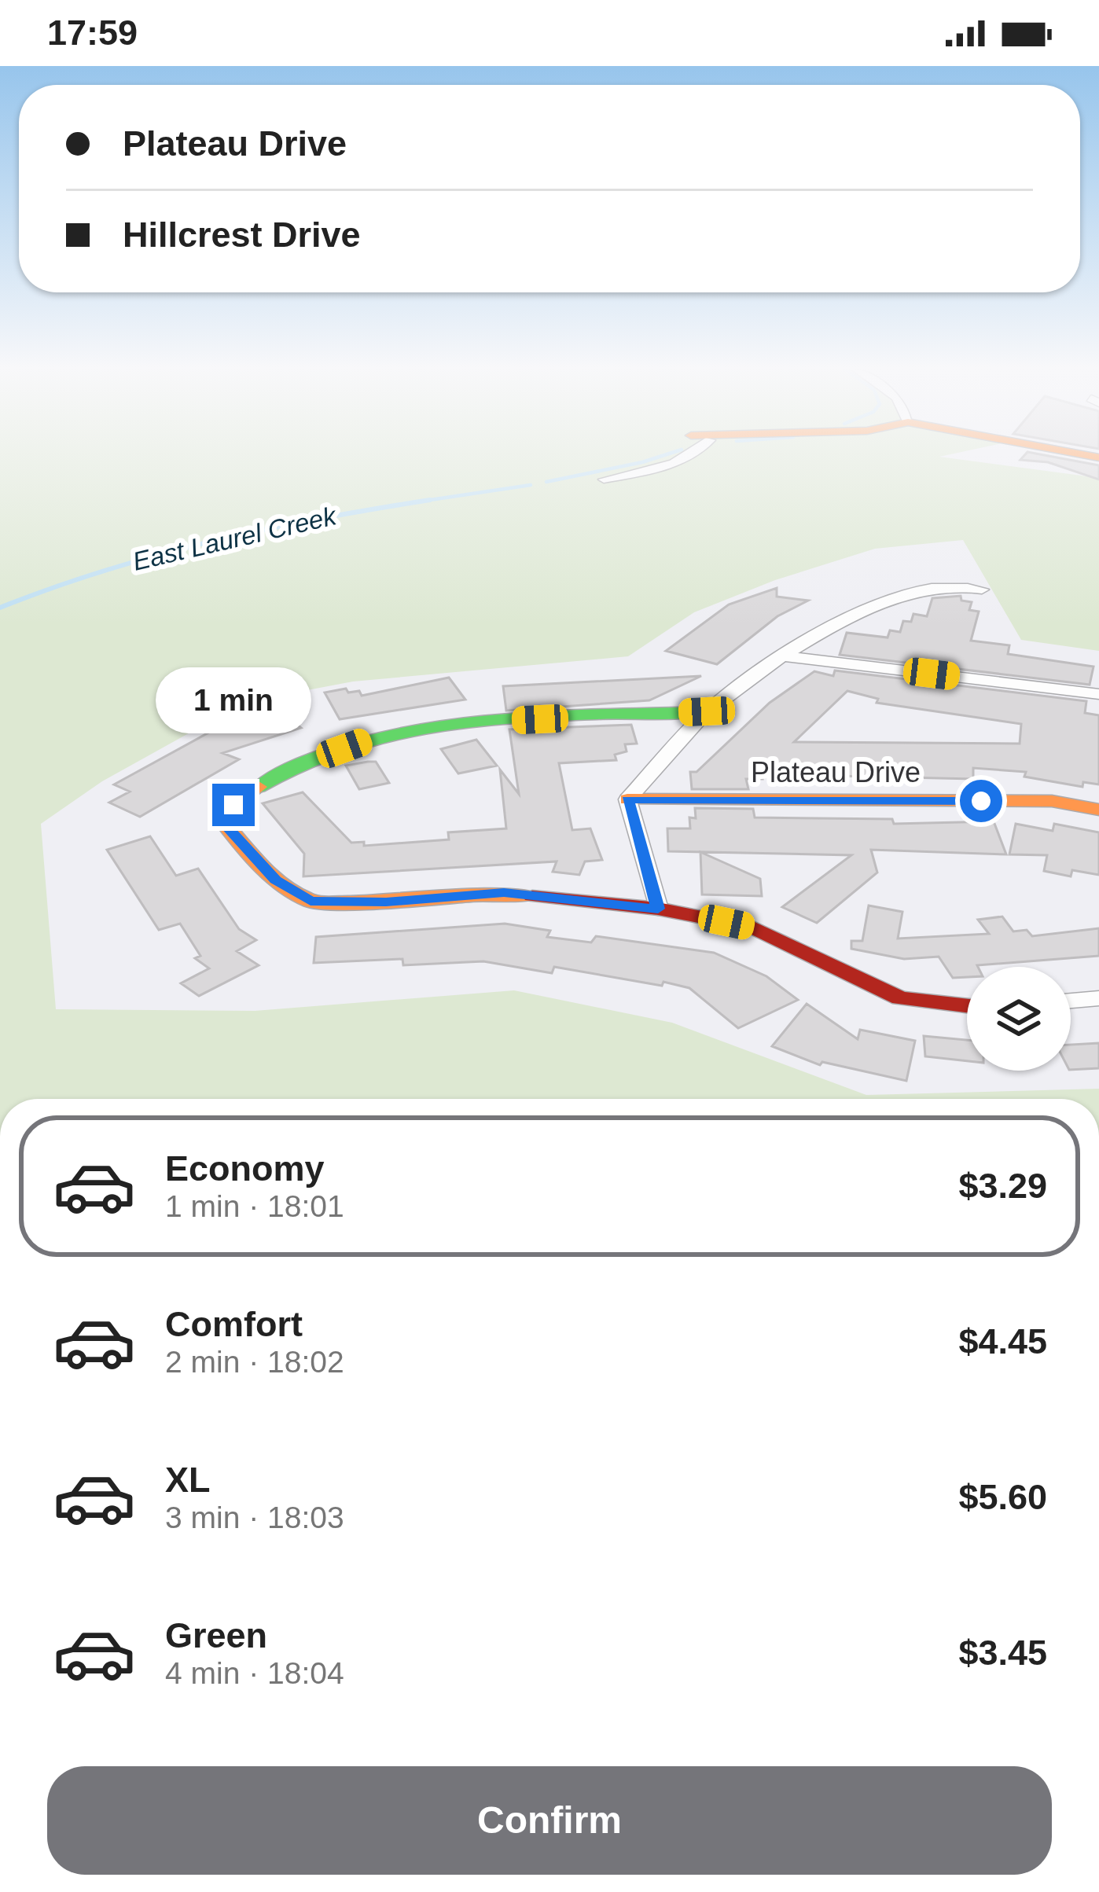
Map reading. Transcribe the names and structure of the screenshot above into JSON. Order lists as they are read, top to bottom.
{
  "streets": {
    "street": ["Plateau Drive"]
  },
  "water": ["East Laurel Creek"],
  "page": {
    "status": "17:59",
    "banner": ["Plateau Drive", "Hillcrest Drive"],
    "bubble": "1 min",
    "list": [
      {
        "name": "Economy",
        "note": "1 min · 18:01",
        "value": "$3.29"
      },
      {
        "name": "Comfort",
        "note": "2 min · 18:02",
        "value": "$4.45"
      },
      {
        "name": "XL",
        "note": "3 min · 18:03",
        "value": "$5.60"
      },
      {
        "name": "Green",
        "note": "4 min · 18:04",
        "value": "$3.45"
      }
    ],
    "buttons": "Confirm"
  }
}
